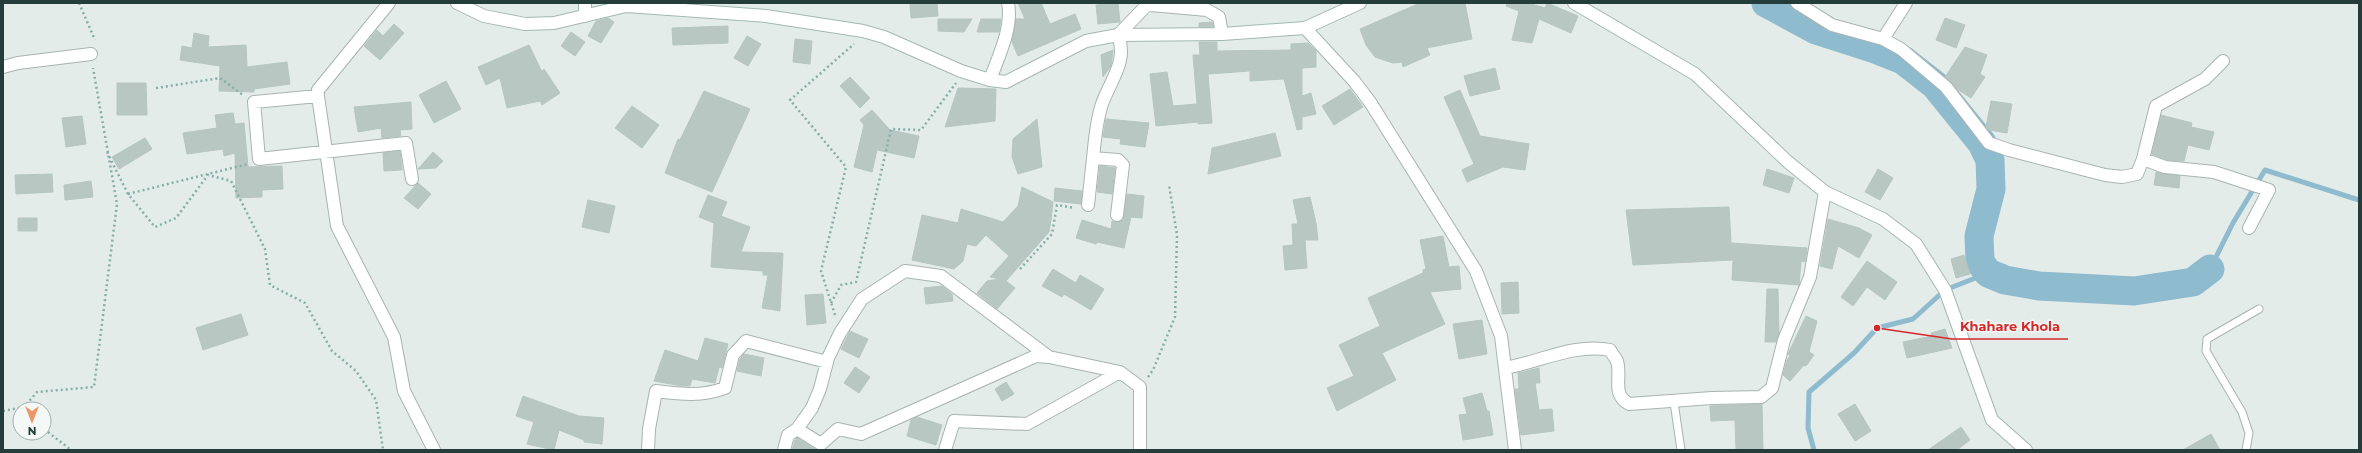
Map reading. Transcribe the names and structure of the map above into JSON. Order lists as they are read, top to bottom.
{
  "places": ["Khahare Khola"],
  "north": "bottom"
}
